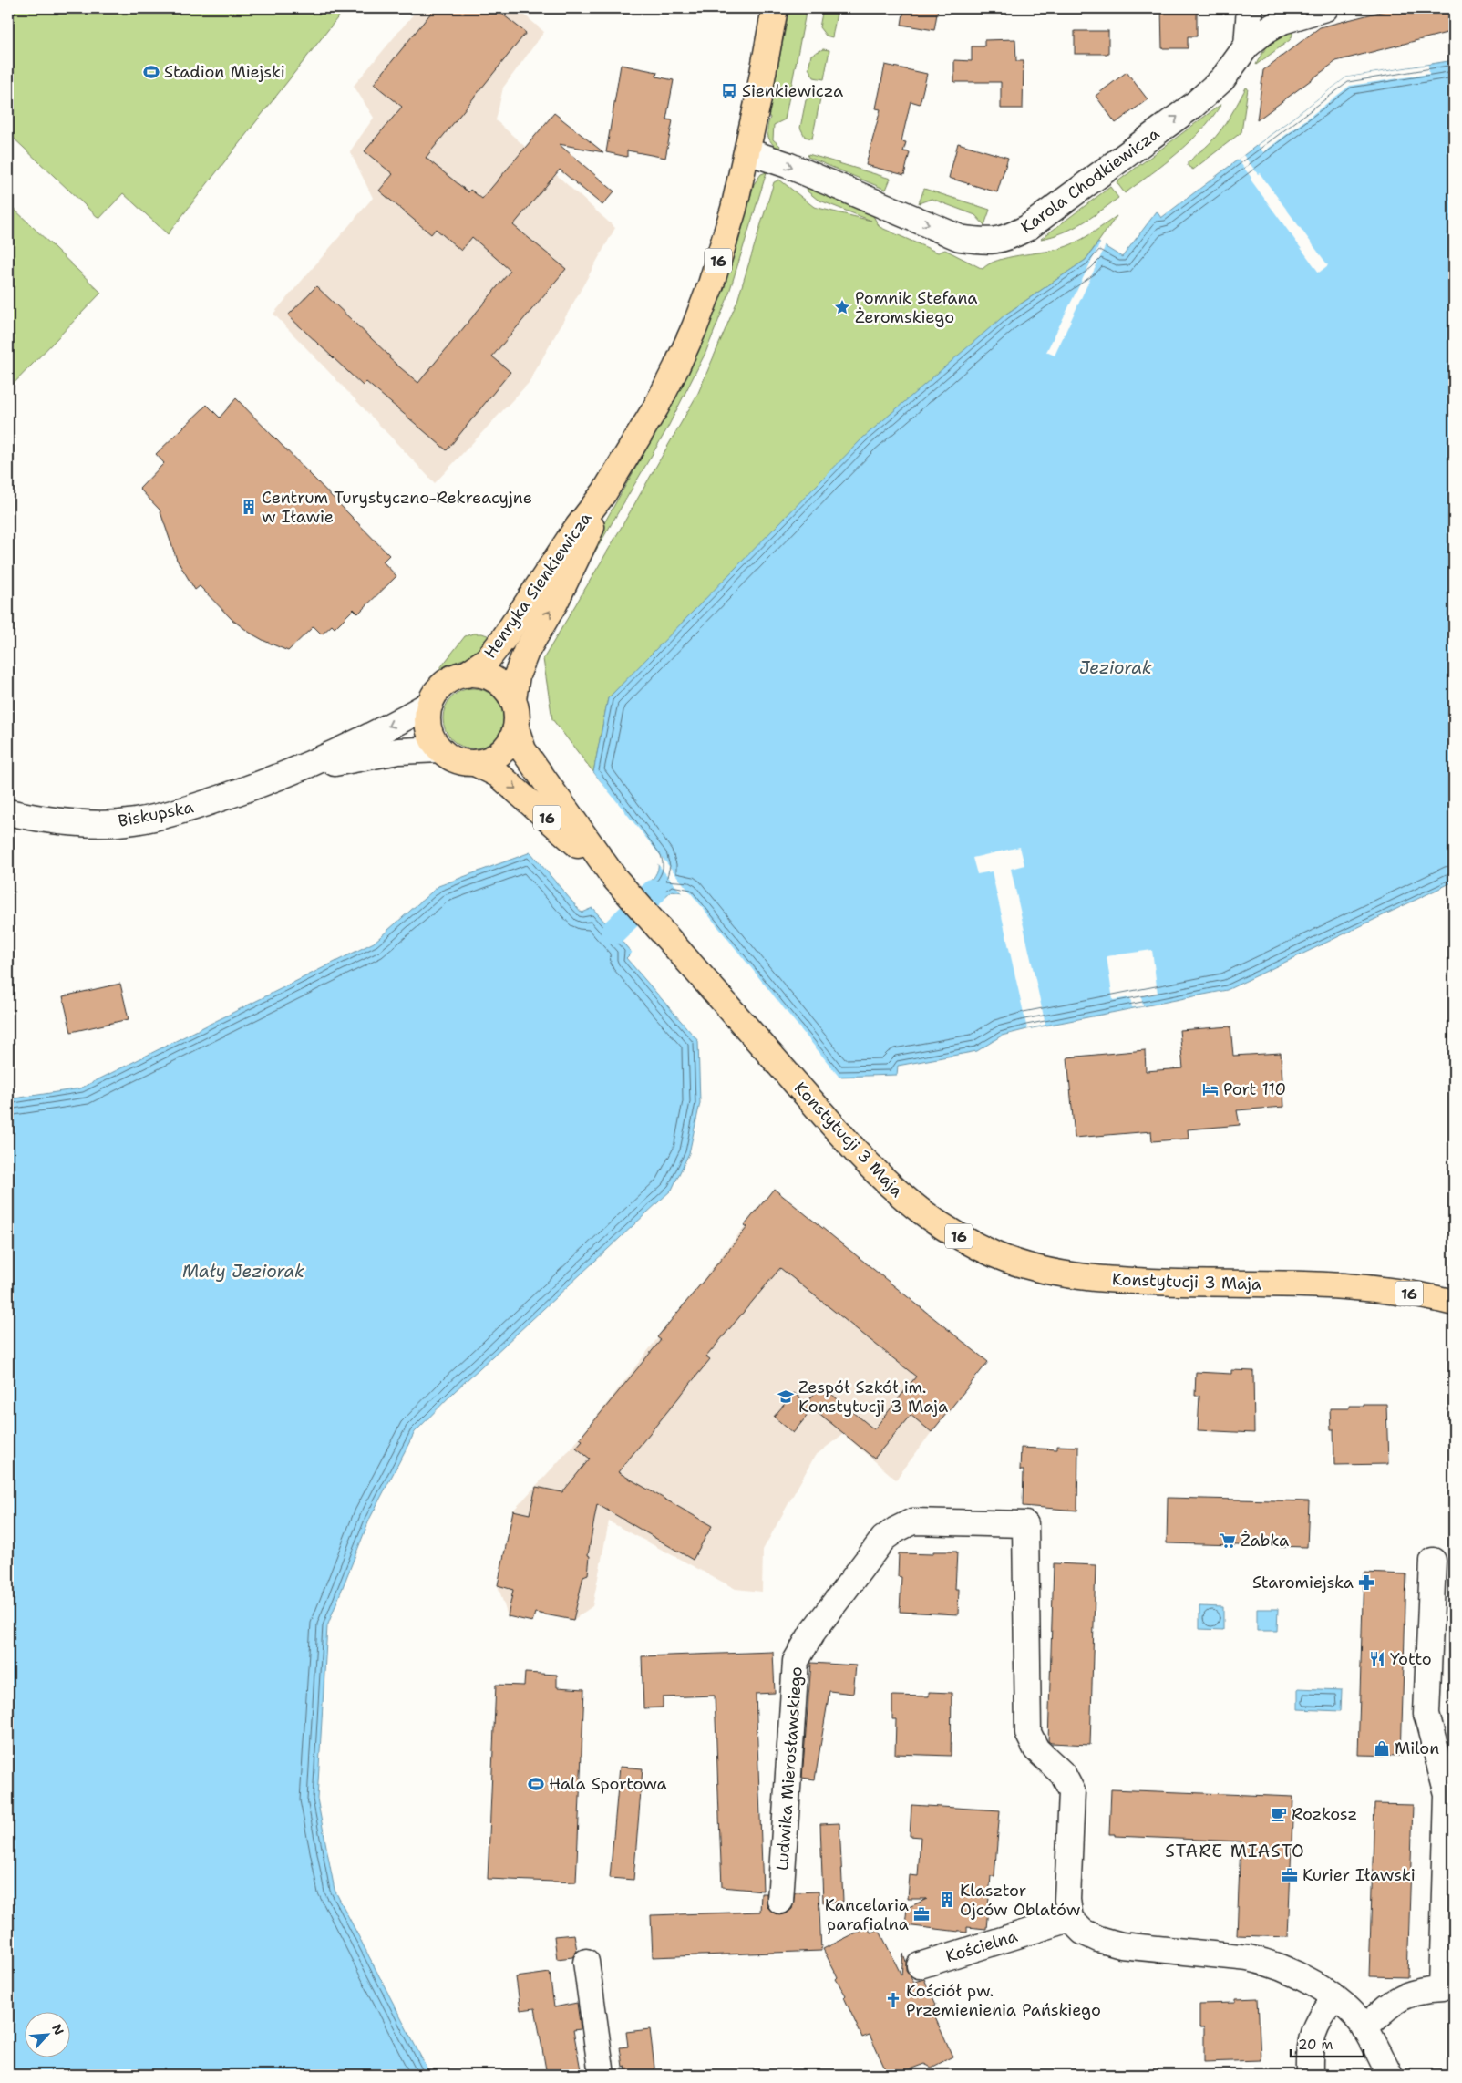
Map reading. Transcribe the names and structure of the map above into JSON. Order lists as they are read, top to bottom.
{
  "streets": {
    "main road": ["16", "Henryka Sienkiewicza", "Konstytucji 3 Maja"],
    "street": [
      "Karola Chodkiewicza",
      "Biskupska",
      "Ludwika Mierosławskiego",
      "Kościelna"
    ]
  },
  "crossings": [
    ["Karola Chodkiewicza", "Henryka Sienkiewicza"],
    ["16", "Henryka Sienkiewicza"],
    ["16", "Biskupska"],
    ["16", "Konstytucji 3 Maja"],
    ["Henryka Sienkiewicza", "Biskupska"],
    ["Henryka Sienkiewicza", "Konstytucji 3 Maja"],
    ["Biskupska", "Konstytucji 3 Maja"],
    ["Ludwika Mierosławskiego", "Kościelna"]
  ],
  "one_way": ["Karola Chodkiewicza"],
  "districts": ["STARE MIASTO"],
  "water": ["Jeziorak", "Mały Jeziorak"],
  "places": {
    "sports": ["Stadion Miejski", "Hala Sportowa"],
    "bus stop": ["Sienkiewicza"],
    "place": ["Pomnik Stefana Żeromskiego"],
    "building": ["Centrum Turystyczno-Rekreacyjne w Iławie", "Klasztor Ojców Oblatów"],
    "hotel": ["Port 110"],
    "school or university": ["Zespół Szkół im. Konstytucji 3 Maja"],
    "supermarket": ["Żabka"],
    "pharmacy": ["Staromiejska"],
    "restaurant": ["Yotto"],
    "shop": ["Milon"],
    "cafe": ["Rozkosz"],
    "office": ["Kurier Iławski", "Kancelaria parafialna"],
    "church": ["Kościół pw. Przemienienia Pańskiego"]
  },
  "scale_bar": "20 m",
  "north": "top right"
}
